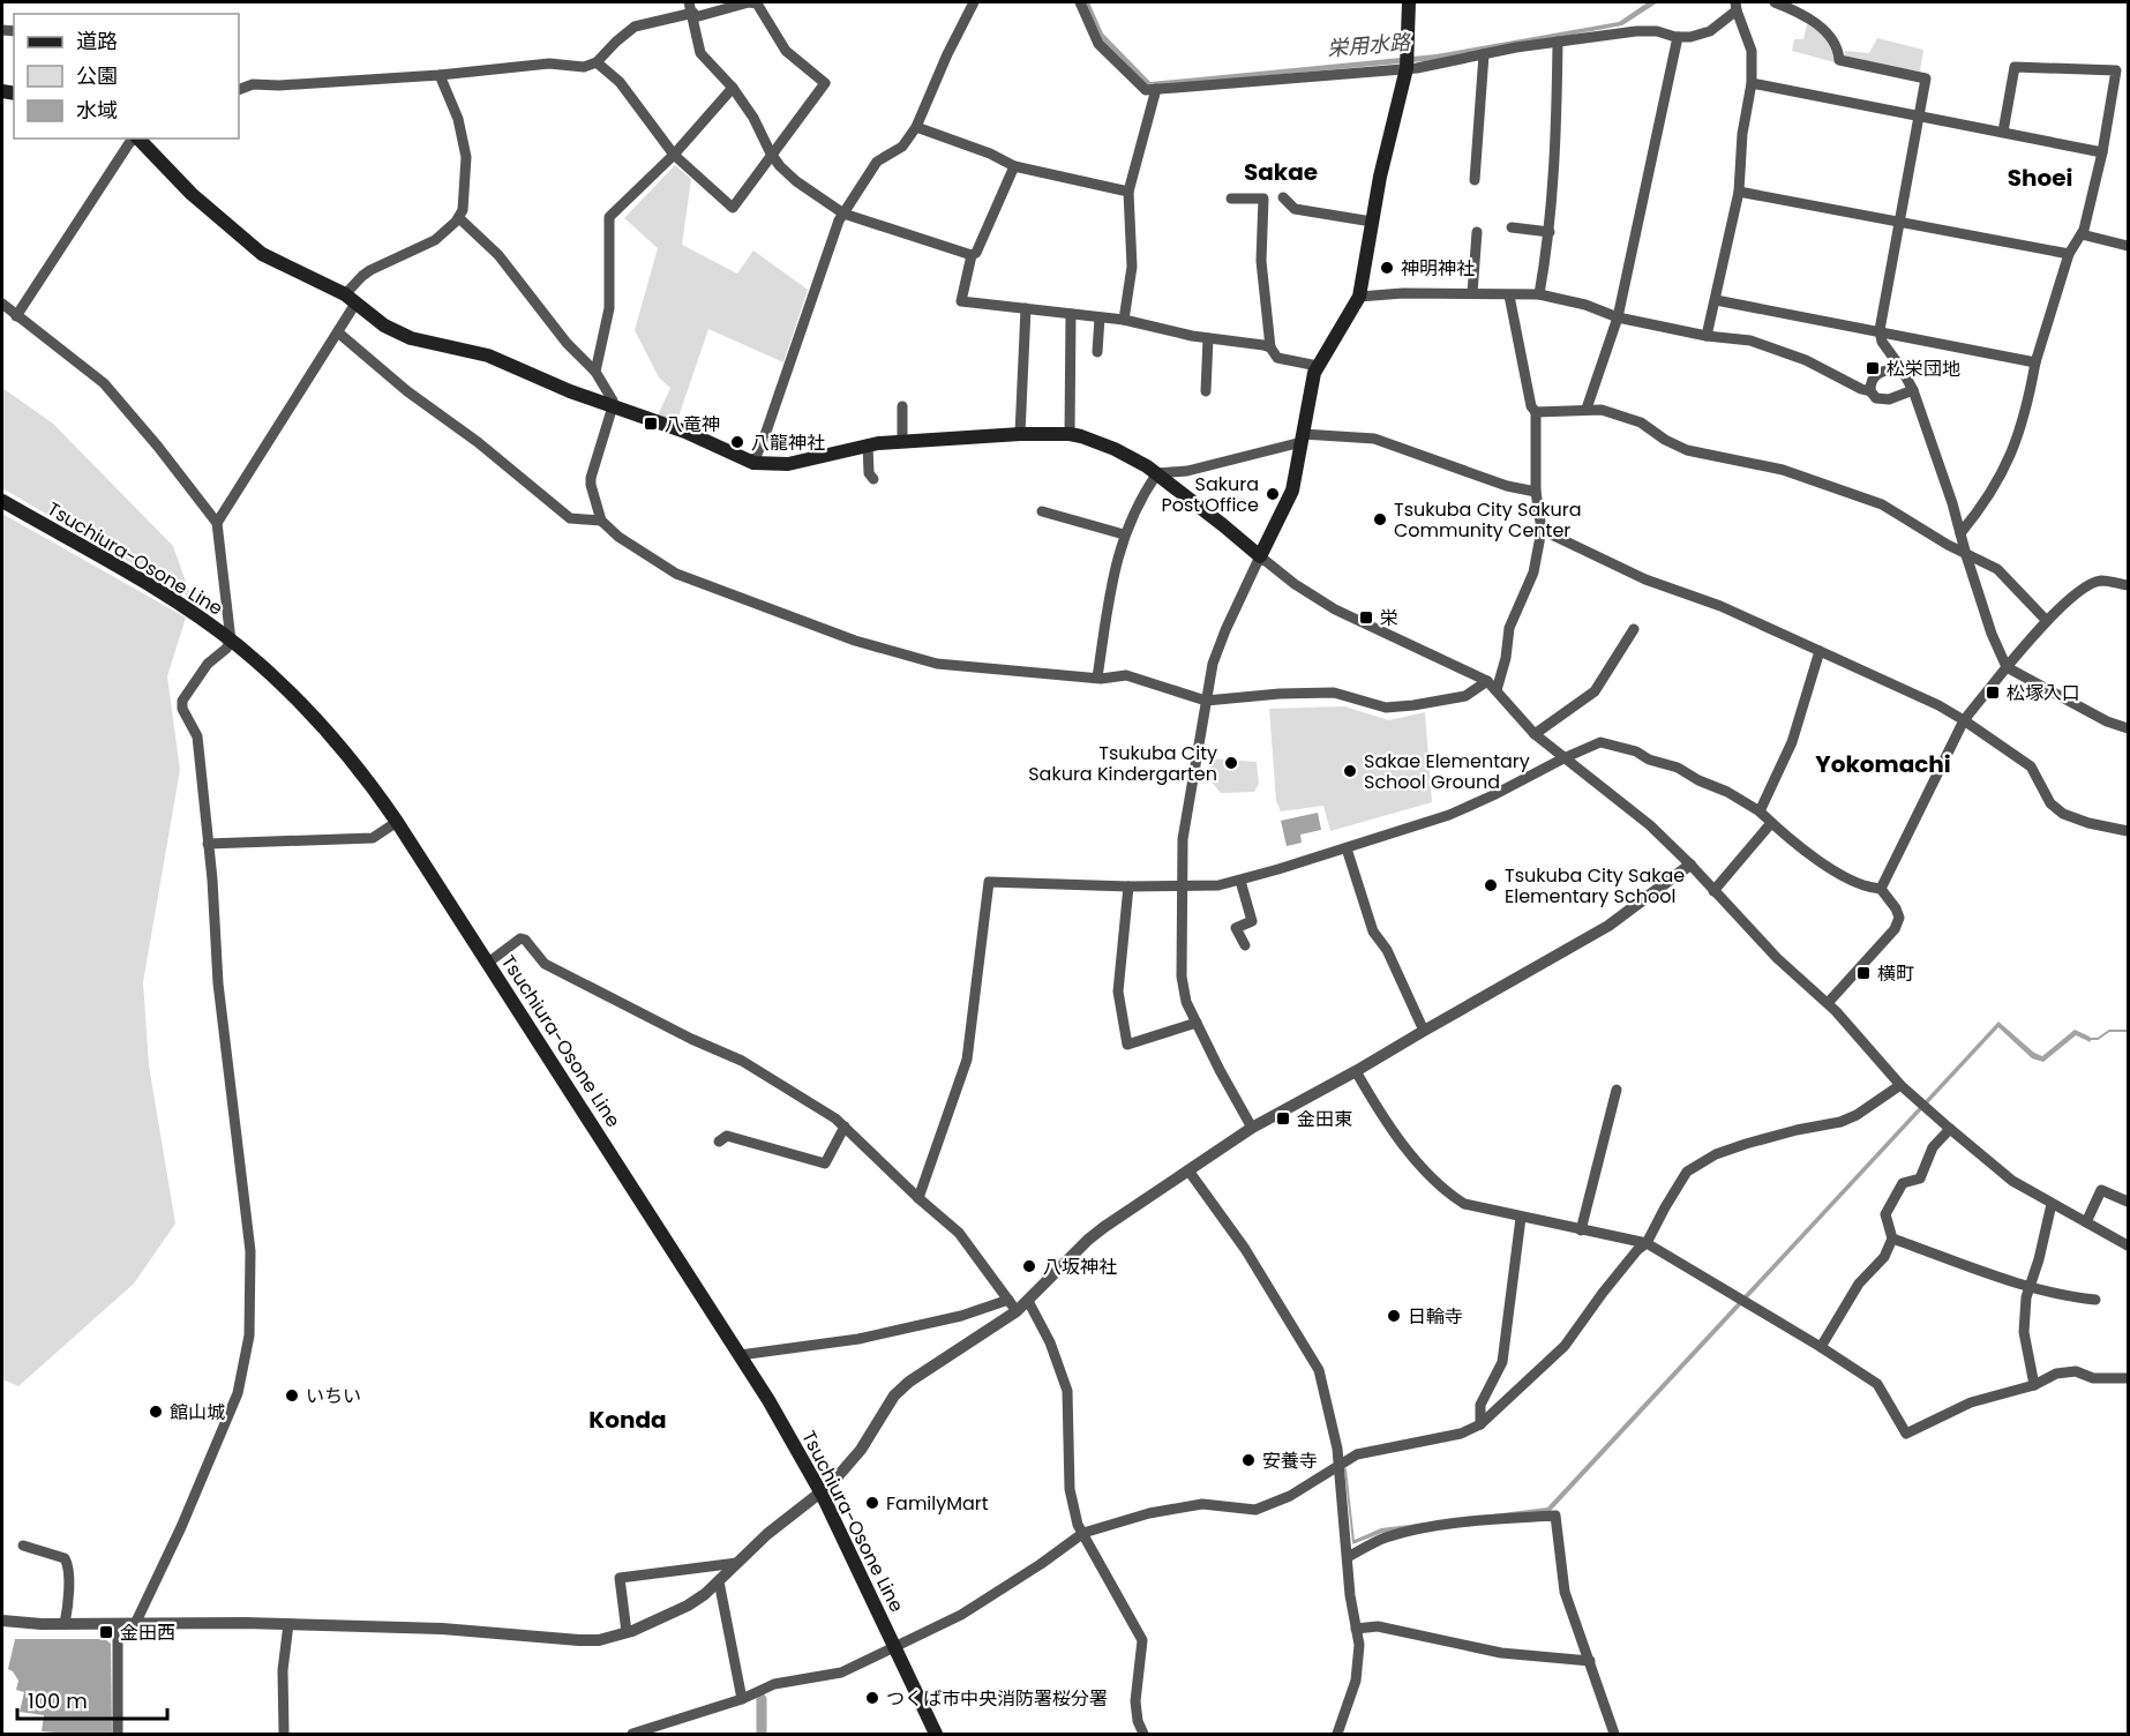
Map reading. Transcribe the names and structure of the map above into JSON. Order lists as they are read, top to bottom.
{
  "streets": {
    "main road": ["Tsuchiura-Osone Line"]
  },
  "districts": [
    "Sakae",
    "Shoei",
    "Yokomachi",
    "Konda"
  ],
  "water": ["栄用水路"],
  "places": {
    "other": [
      "神明神社",
      "八龍神社",
      "Sakura Post Office",
      "Tsukuba City Sakura Community Center",
      "Tsukuba City Sakura Kindergarten",
      "Sakae Elementary School Ground",
      "Tsukuba City Sakae Elementary School",
      "八坂神社",
      "日輪寺",
      "いちい",
      "館山城",
      "安養寺",
      "FamilyMart",
      "つくば市中央消防署桜分署"
    ],
    "transit": [
      "松栄団地",
      "八竜神",
      "栄",
      "松塚入口",
      "横町",
      "金田東",
      "金田西"
    ]
  },
  "legend": ["道路", "公園", "水域"],
  "scale_bar": "100 m"
}
